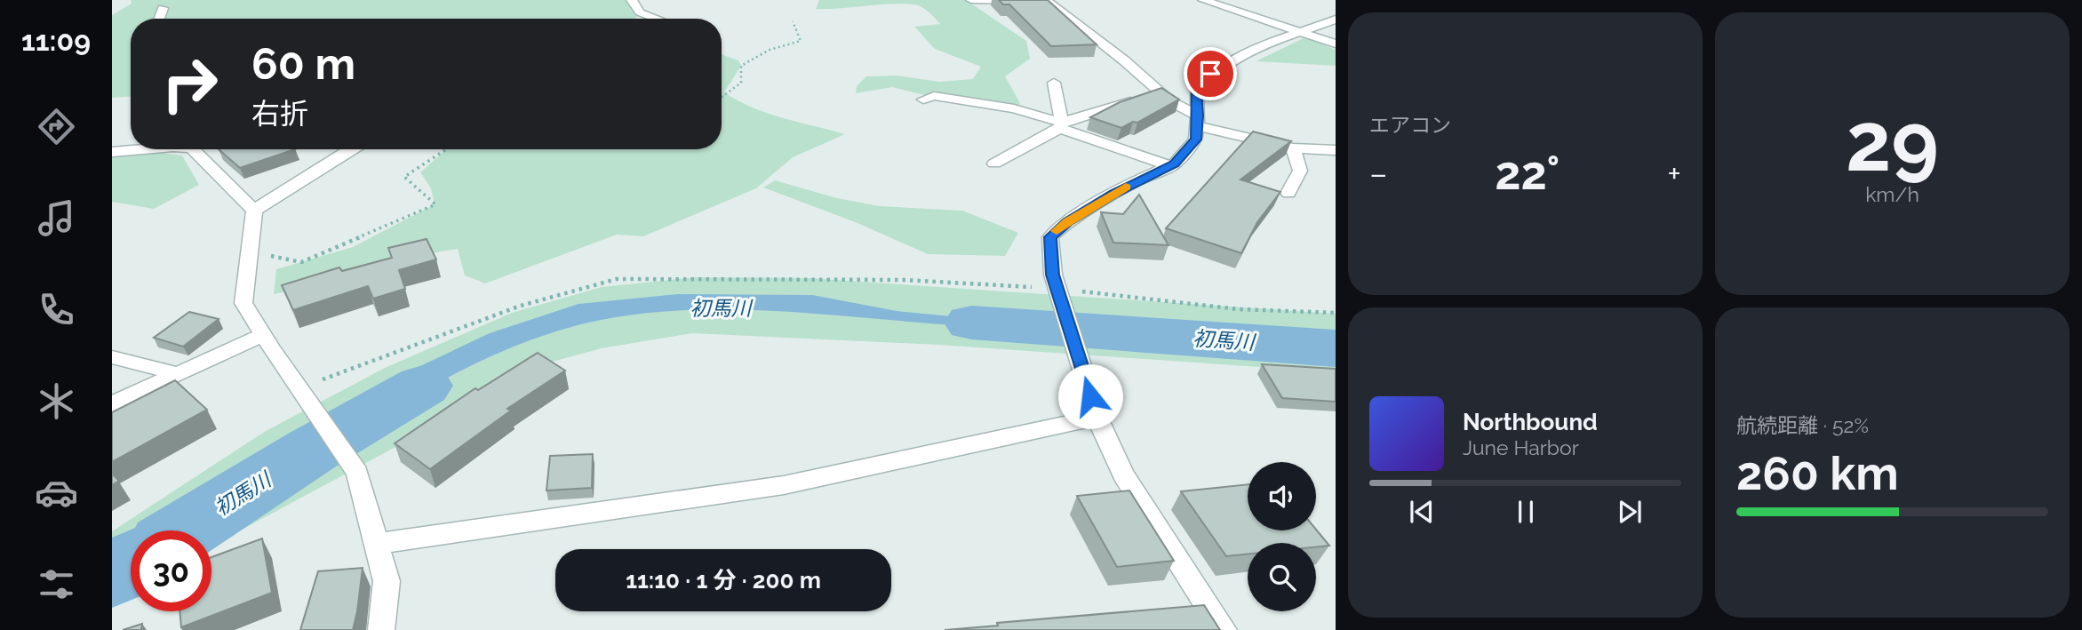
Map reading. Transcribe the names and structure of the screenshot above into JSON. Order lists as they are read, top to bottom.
{
  "water": ["初馬川"],
  "page": {
    "tabs": "11:09",
    "tile": [
      "エアコン",
      ["29", "km/h"],
      ["航続距離 · 52%", "260 km"]
    ],
    "turn": ["60 m", "右折"],
    "heat": ["−", "22°", "+"],
    "song": ["Northbound", "June Harbor"],
    "limit": "30",
    "trip": "11:10 · 1 分 · 200 m"
  }
}
